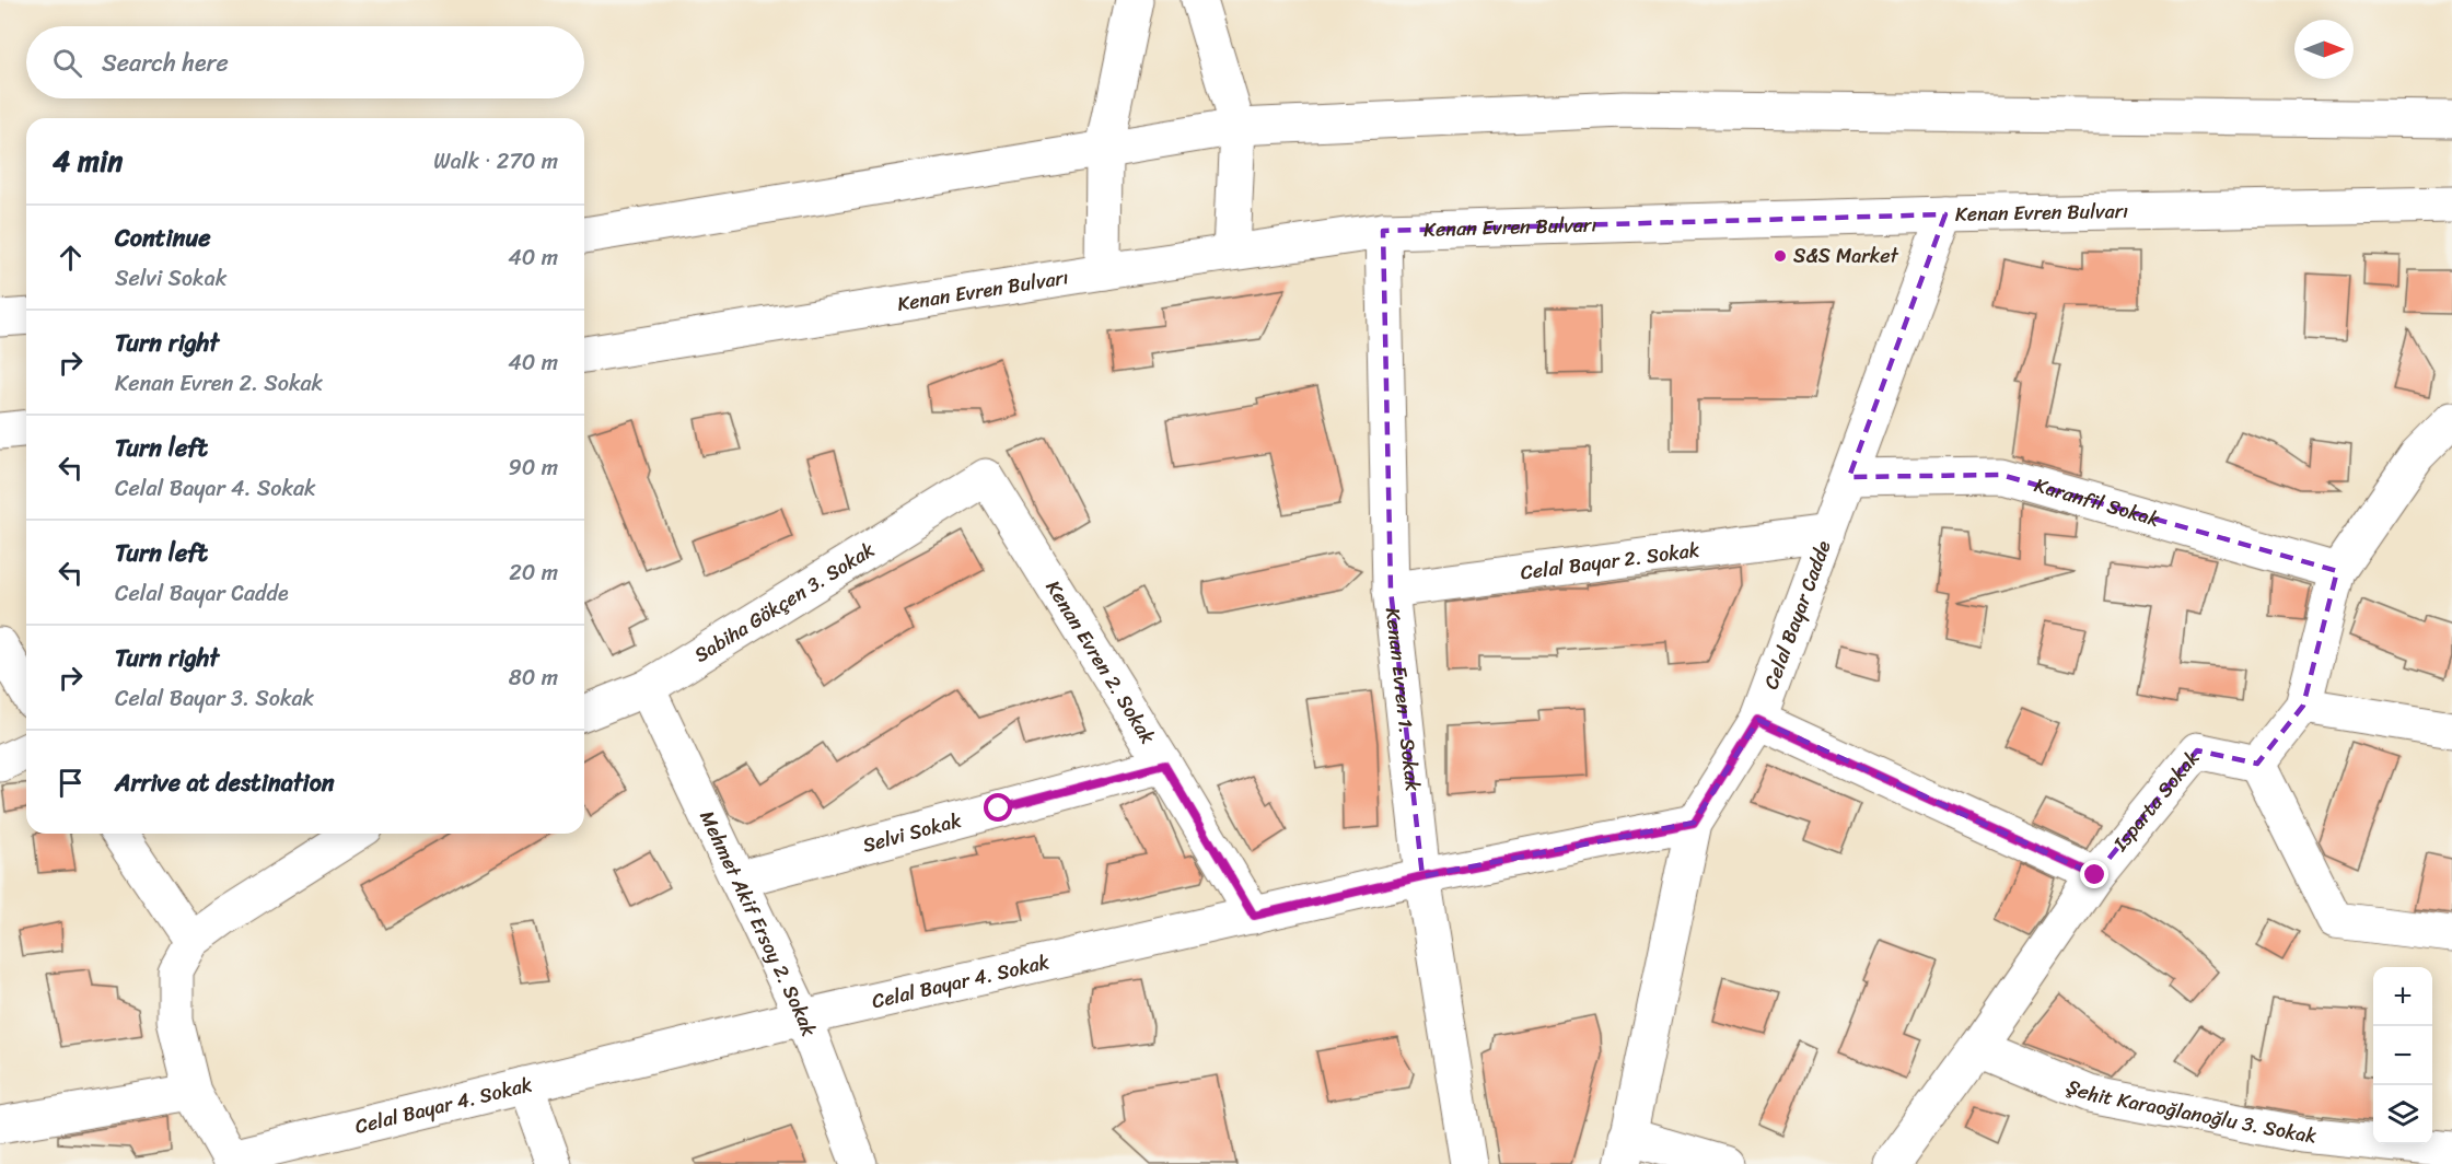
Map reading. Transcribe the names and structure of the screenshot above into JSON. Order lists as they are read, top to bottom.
{
  "streets": {
    "street": [
      "Kenan Evren Bulvarı",
      "Karanfil Sokak",
      "Celal Bayar 2. Sokak",
      "Sabiha Gökçen 3. Sokak",
      "Celal Bayar Cadde",
      "Kenan Evren 2. Sokak",
      "Kenan Evren 1. Sokak",
      "Isparta Sokak",
      "Selvi Sokak",
      "Mehmet Akif Ersoy 2. Sokak",
      "Celal Bayar 4. Sokak",
      "Şehit Karaoğlanoğlu 3. Sokak"
    ]
  },
  "crossings": [
    ["Kenan Evren Bulvarı", "Celal Bayar Cadde"],
    ["Kenan Evren Bulvarı", "Kenan Evren 1. Sokak"],
    ["Karanfil Sokak", "Celal Bayar Cadde"],
    ["Celal Bayar 2. Sokak", "Celal Bayar Cadde"],
    ["Celal Bayar 2. Sokak", "Kenan Evren 1. Sokak"],
    ["Sabiha Gökçen 3. Sokak", "Kenan Evren 2. Sokak"],
    ["Sabiha Gökçen 3. Sokak", "Mehmet Akif Ersoy 2. Sokak"],
    ["Celal Bayar Cadde", "Celal Bayar 4. Sokak"],
    ["Kenan Evren 2. Sokak", "Selvi Sokak"],
    ["Kenan Evren 2. Sokak", "Celal Bayar 4. Sokak"],
    ["Kenan Evren 1. Sokak", "Celal Bayar 4. Sokak"],
    ["Isparta Sokak", "Şehit Karaoğlanoğlu 3. Sokak"],
    ["Selvi Sokak", "Mehmet Akif Ersoy 2. Sokak"],
    ["Mehmet Akif Ersoy 2. Sokak", "Celal Bayar 4. Sokak"]
  ],
  "places": ["S&S Market"],
  "north": "right",
  "page": {
    "search": "Search here",
    "heading": ["4 min", "Walk · 270 m"],
    "list": [
      ["Continue", "Selvi Sokak", "40 m"],
      ["Turn right", "Kenan Evren 2. Sokak", "40 m"],
      ["Turn left", "Celal Bayar 4. Sokak", "90 m"],
      ["Turn left", "Celal Bayar Cadde", "20 m"],
      ["Turn right", "Celal Bayar 3. Sokak", "80 m"],
      "Arrive at destination"
    ],
    "map_buttons": ["+", "−"]
  }
}
